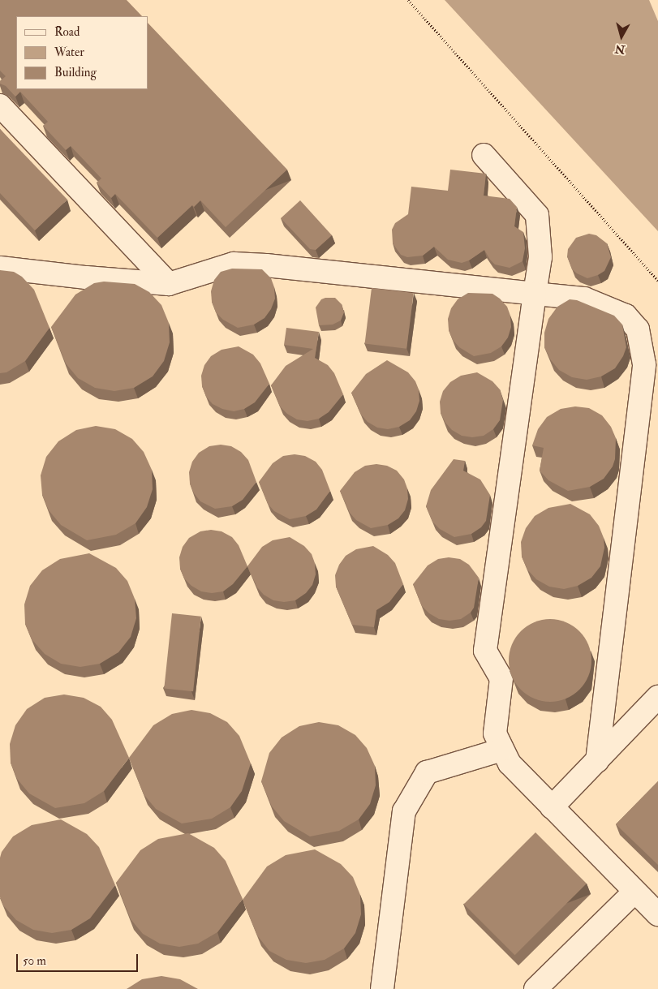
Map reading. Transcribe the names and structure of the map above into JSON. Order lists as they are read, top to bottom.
{
  "legend": ["Road", "Water", "Building"],
  "scale_bar": "50 m",
  "north": "bottom"
}
